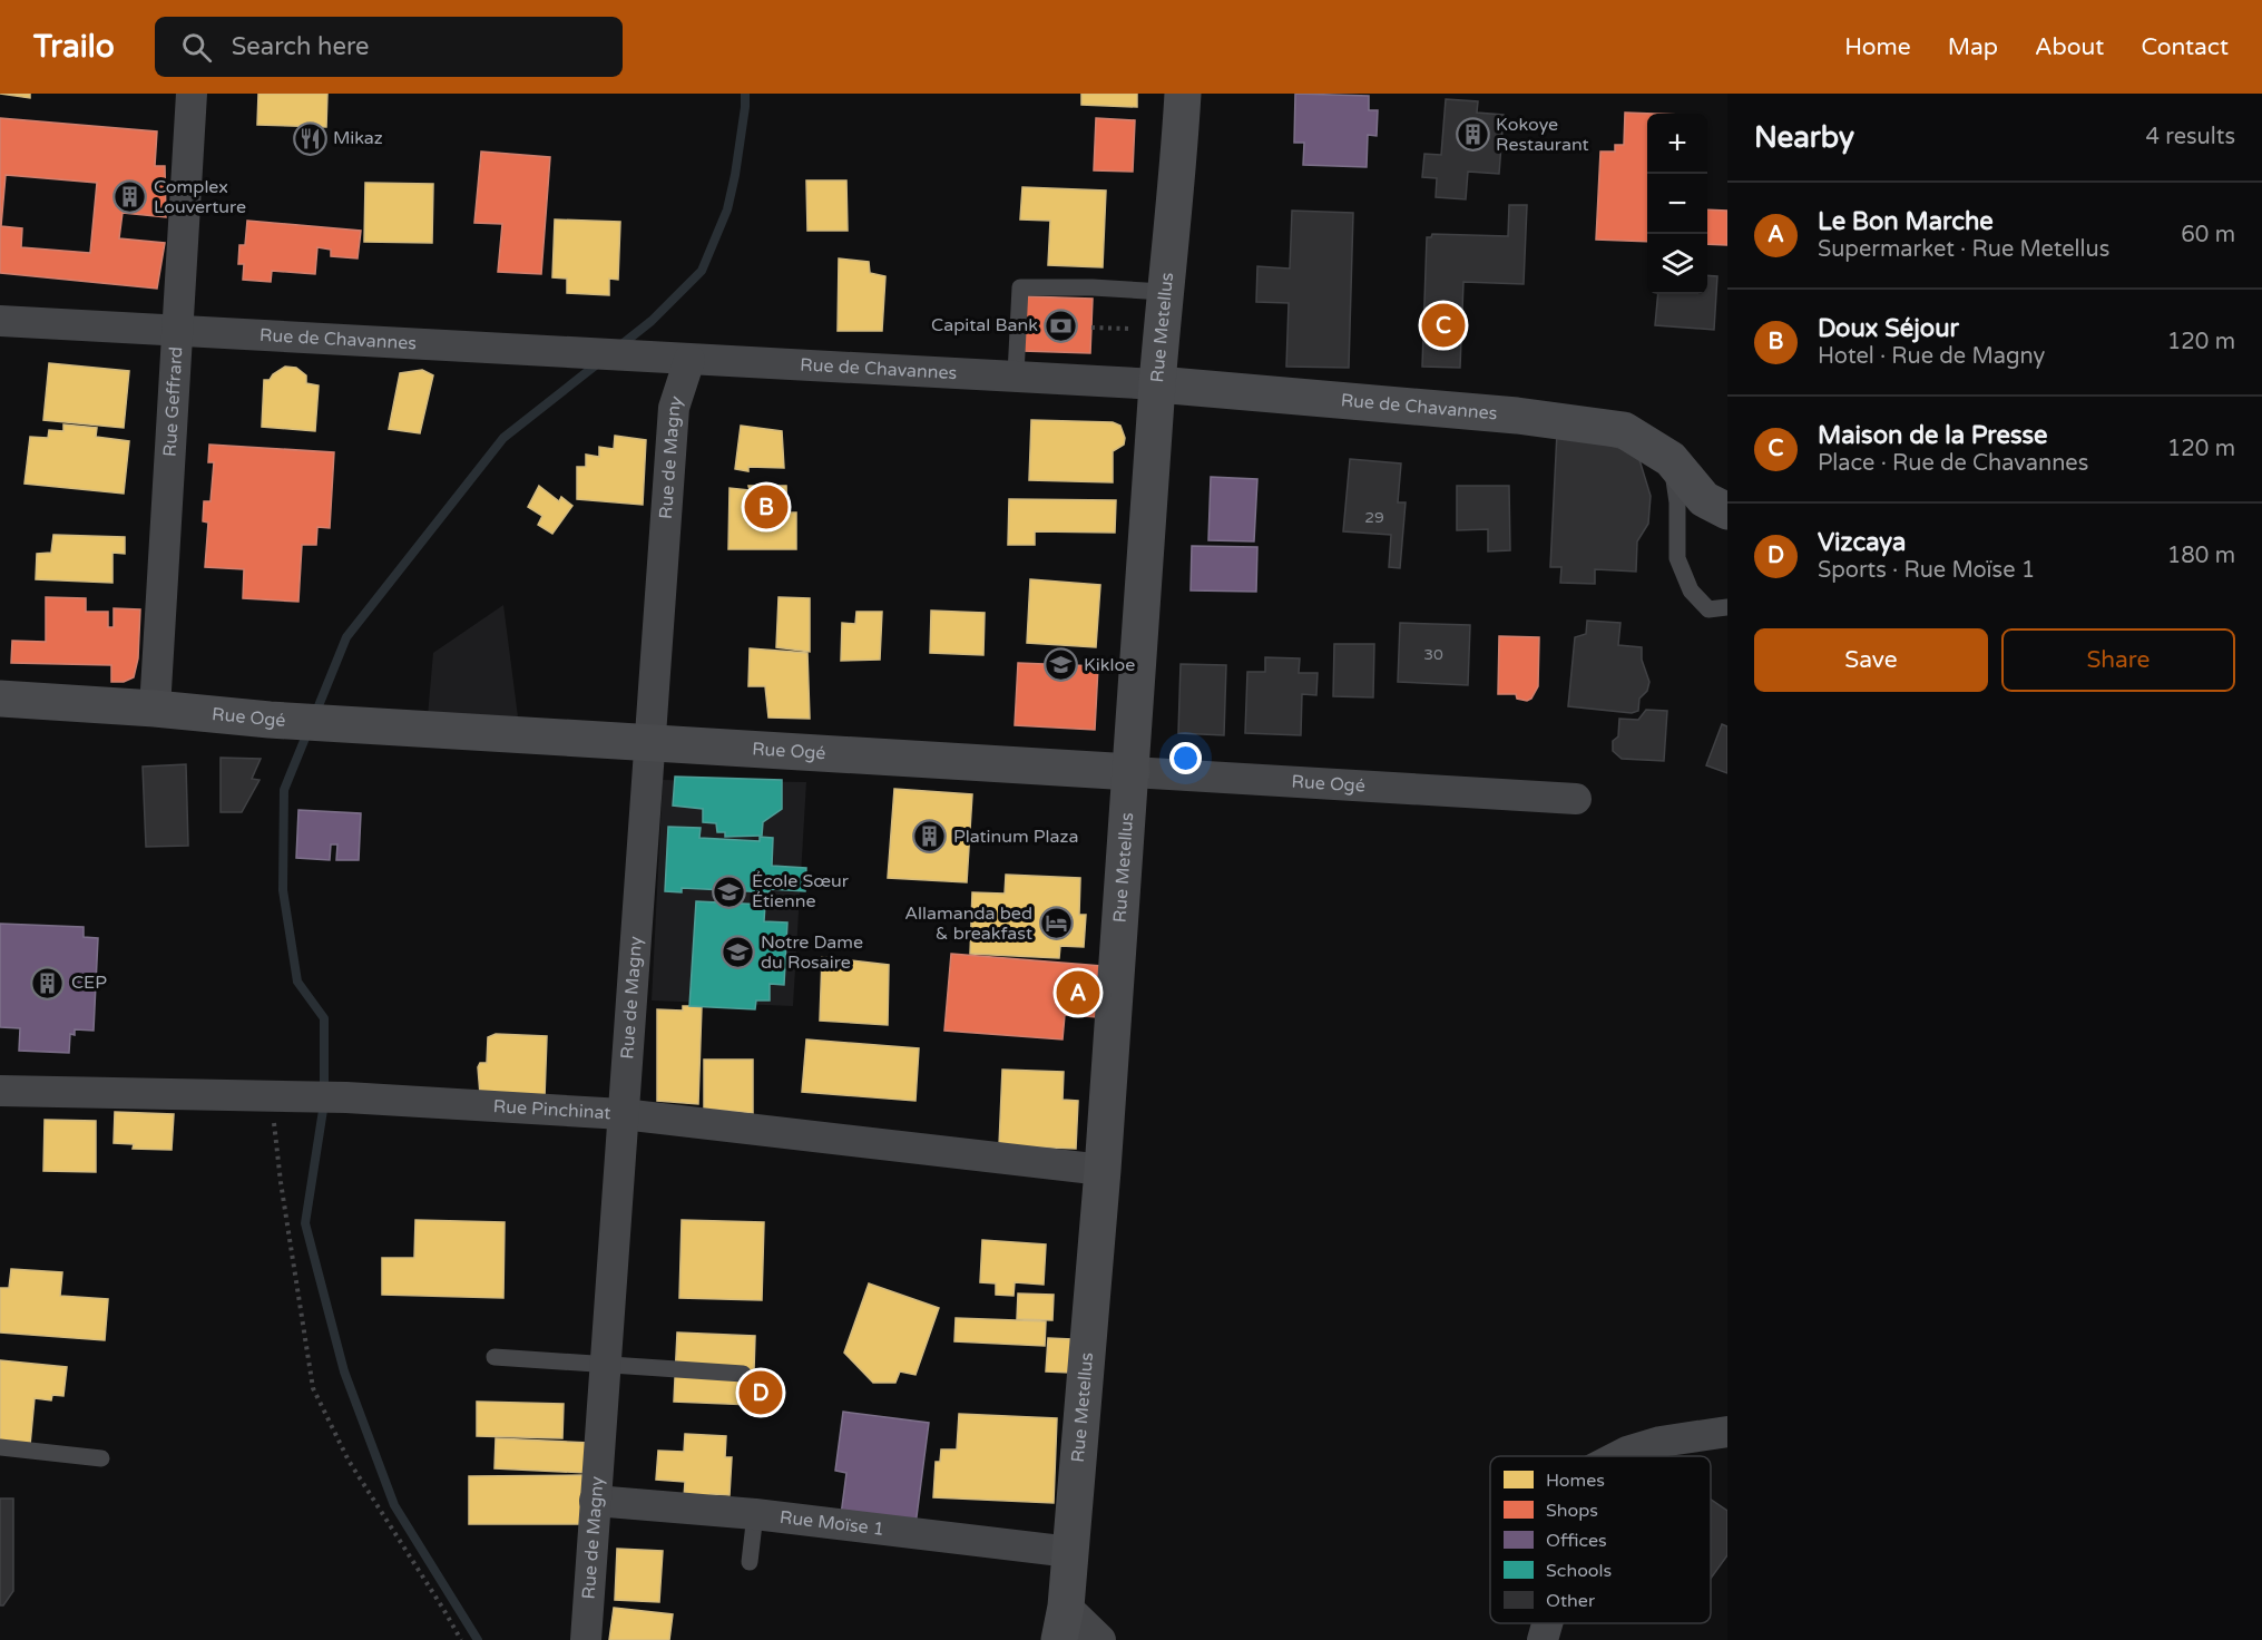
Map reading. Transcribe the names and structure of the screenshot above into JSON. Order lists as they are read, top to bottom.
{
  "streets": {
    "street": [
      "Rue Metellus",
      "Rue de Chavannes",
      "Rue Geffrard",
      "Rue de Magny",
      "Rue Ogé",
      "Rue Pinchinat",
      "Rue Moïse 1"
    ]
  },
  "crossings": [
    ["Rue Metellus", "Rue de Chavannes"],
    ["Rue Metellus", "Rue Ogé"],
    ["Rue Metellus", "Rue Pinchinat"],
    ["Rue Metellus", "Rue Moïse 1"],
    ["Rue de Chavannes", "Rue Geffrard"],
    ["Rue de Chavannes", "Rue de Magny"],
    ["Rue Geffrard", "Rue Ogé"],
    ["Rue de Magny", "Rue Ogé"],
    ["Rue de Magny", "Rue Pinchinat"],
    ["Rue de Magny", "Rue Moïse 1"]
  ],
  "places": {
    "building": [
      "Kokoye Restaurant",
      "Complex Louverture",
      "Platinum Plaza",
      "CEP"
    ],
    "restaurant": ["Mikaz"],
    "bank": ["Capital Bank"],
    "school or university": ["Kikloe", "École Sœur Étienne", "Notre Dame du Rosaire"],
    "hotel": ["Allamanda bed & breakfast"]
  },
  "house_numbers": ["29", "30"],
  "legend": [
    "Homes",
    "Shops",
    "Offices",
    "Schools",
    "Other"
  ],
  "page": {
    "header": "Trailo",
    "search": "Search here",
    "nav": [
      "Home",
      "Map",
      "About",
      "Contact"
    ],
    "heading": ["Nearby", "4 results"],
    "map_buttons": ["+", "−"],
    "list": [
      {
        "mark": "A",
        "name": "Le Bon Marche",
        "note": "Supermarket · Rue Metellus",
        "value": "60 m"
      },
      {
        "mark": "B",
        "name": "Doux Séjour",
        "note": "Hotel · Rue de Magny",
        "value": "120 m"
      },
      {
        "mark": "C",
        "name": "Maison de la Presse",
        "note": "Place · Rue de Chavannes",
        "value": "120 m"
      },
      {
        "mark": "D",
        "name": "Vizcaya",
        "note": "Sports · Rue Moïse 1",
        "value": "180 m"
      }
    ],
    "pins": [
      "C",
      "B",
      "A",
      "D"
    ],
    "buttons": ["Save", "Share"]
  }
}
